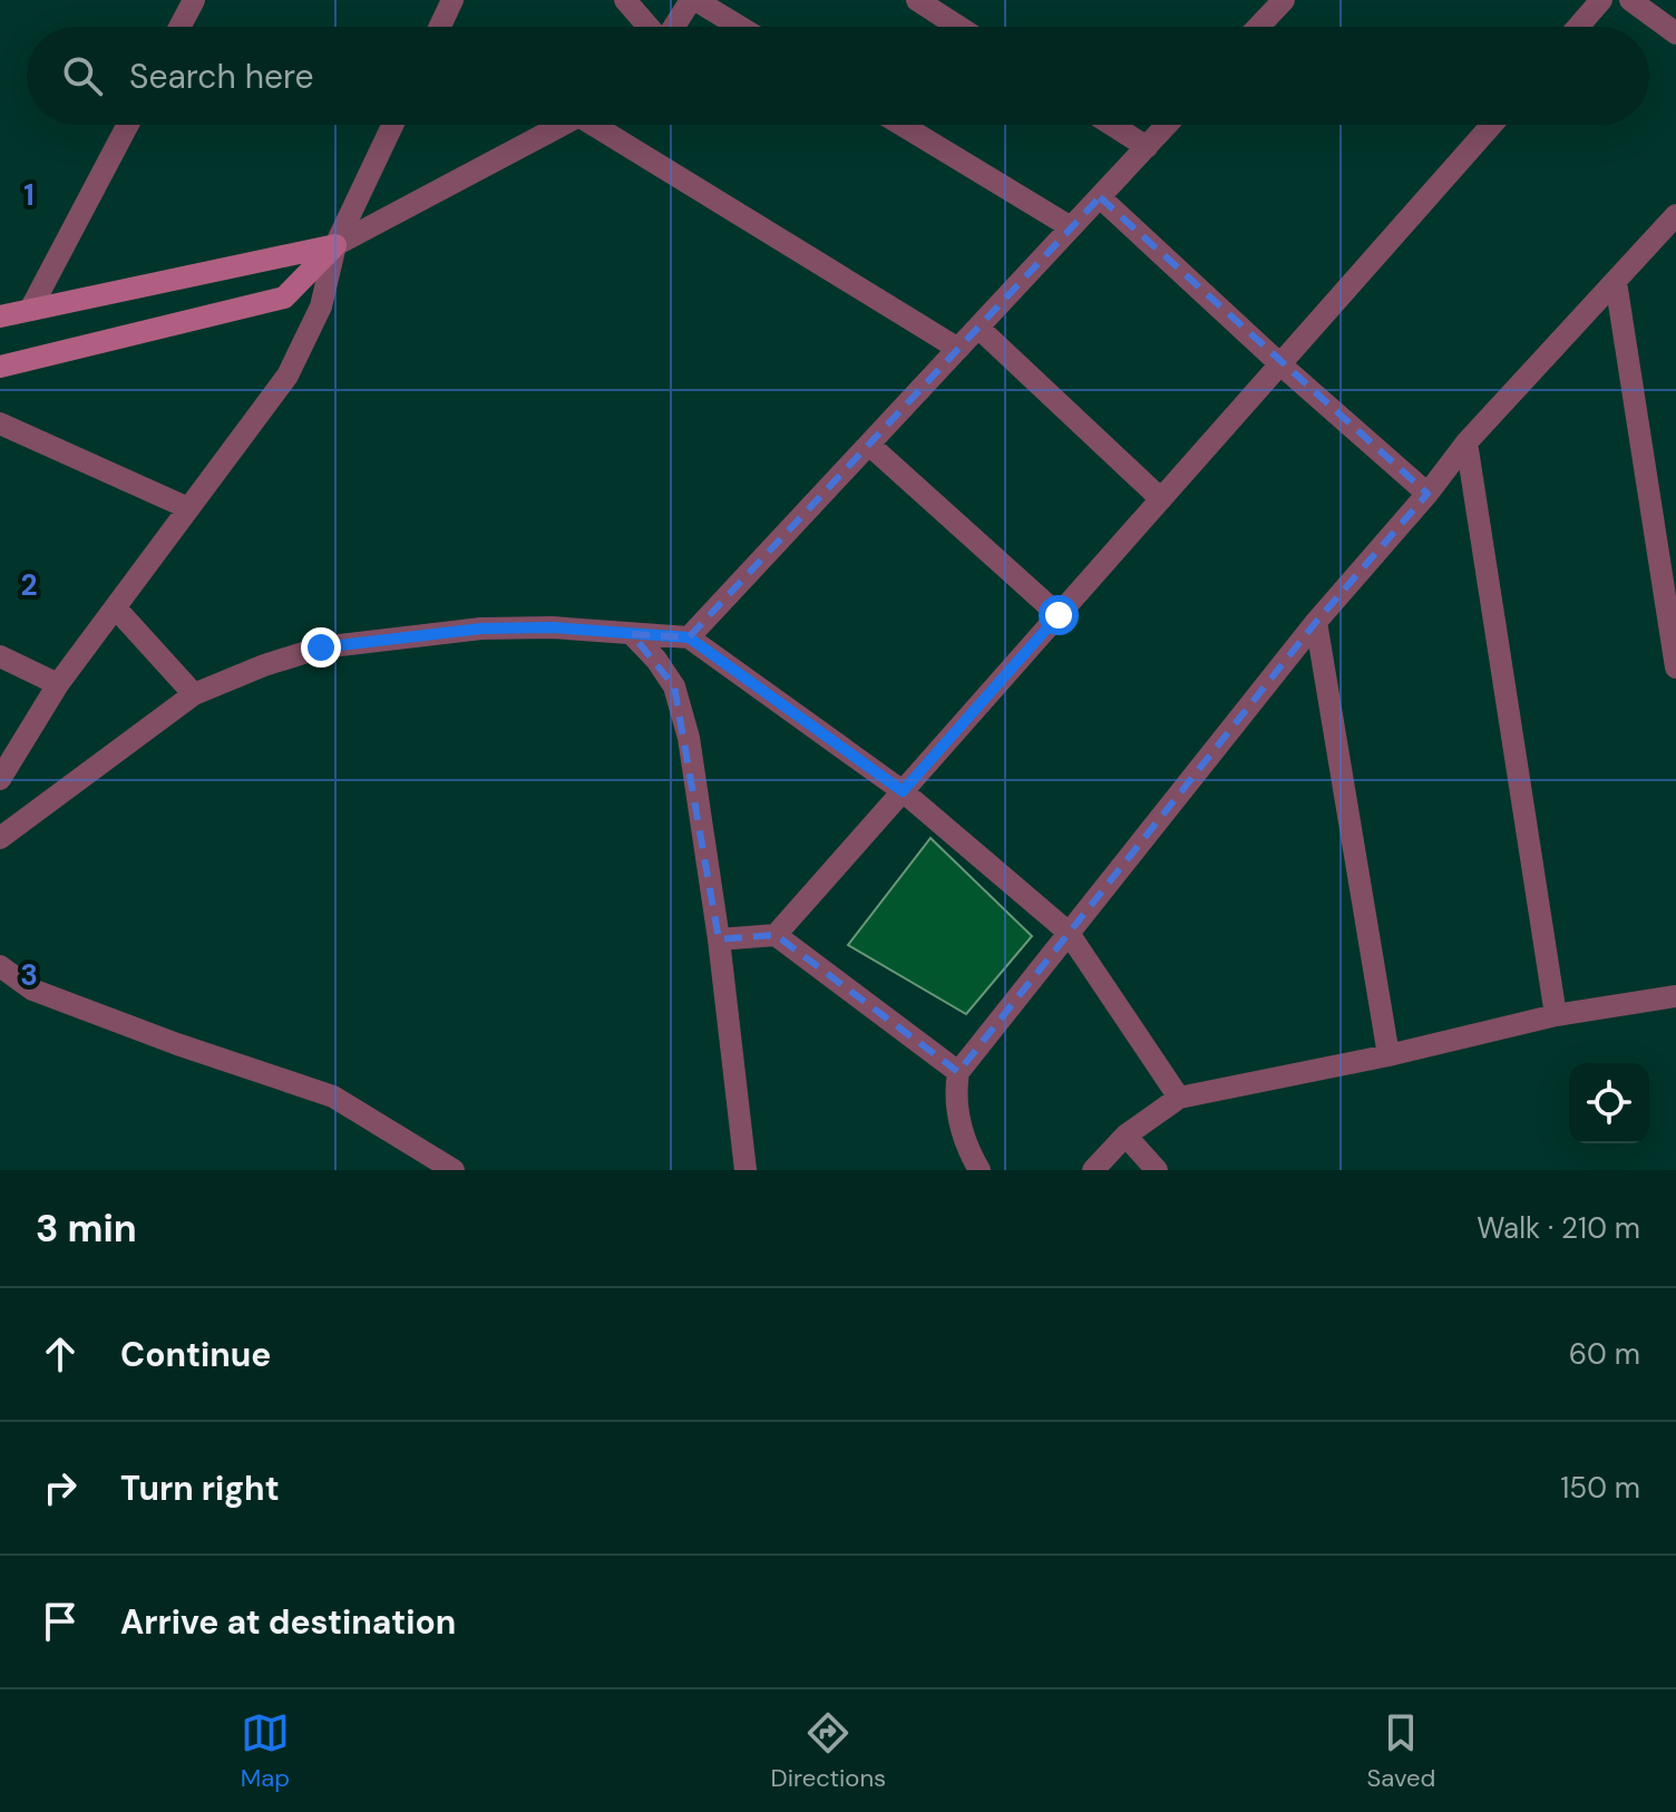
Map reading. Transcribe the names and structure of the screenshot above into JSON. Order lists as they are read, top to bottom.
{
  "page": {
    "search": "Search here",
    "heading": ["3 min", "Walk · 210 m"],
    "list": [
      ["Continue", "60 m"],
      ["Turn right", "150 m"],
      "Arrive at destination"
    ],
    "nav": ["Map", "Directions", "Saved"]
  },
  "grid": {
    "rows": ["1", "2", "3"]
  }
}
